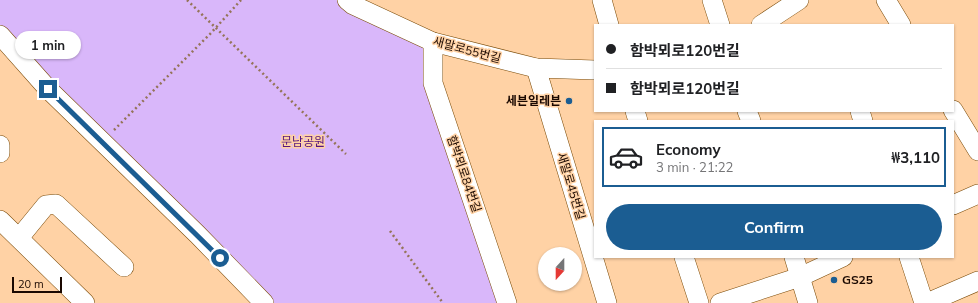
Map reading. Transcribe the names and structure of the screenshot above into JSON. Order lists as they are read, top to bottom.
{
  "streets": {
    "street": ["새말로55번길", "함박뫼로84번길", "새말로45번길"]
  },
  "crossings": [
    ["새말로55번길", "함박뫼로84번길"],
    ["새말로55번길", "새말로45번길"]
  ],
  "parks": ["문남공원"],
  "places": ["세븐일레븐", "GS25"],
  "scale_bar": "20 m",
  "north": "bottom",
  "page": {
    "banner": ["함박뫼로120번길", "함박뫼로120번길"],
    "bubble": "1 min",
    "list": [
      {
        "name": "Economy",
        "note": "3 min · 21:22",
        "value": "₩3,110"
      }
    ],
    "buttons": "Confirm",
    "scale": "20 m"
  }
}
